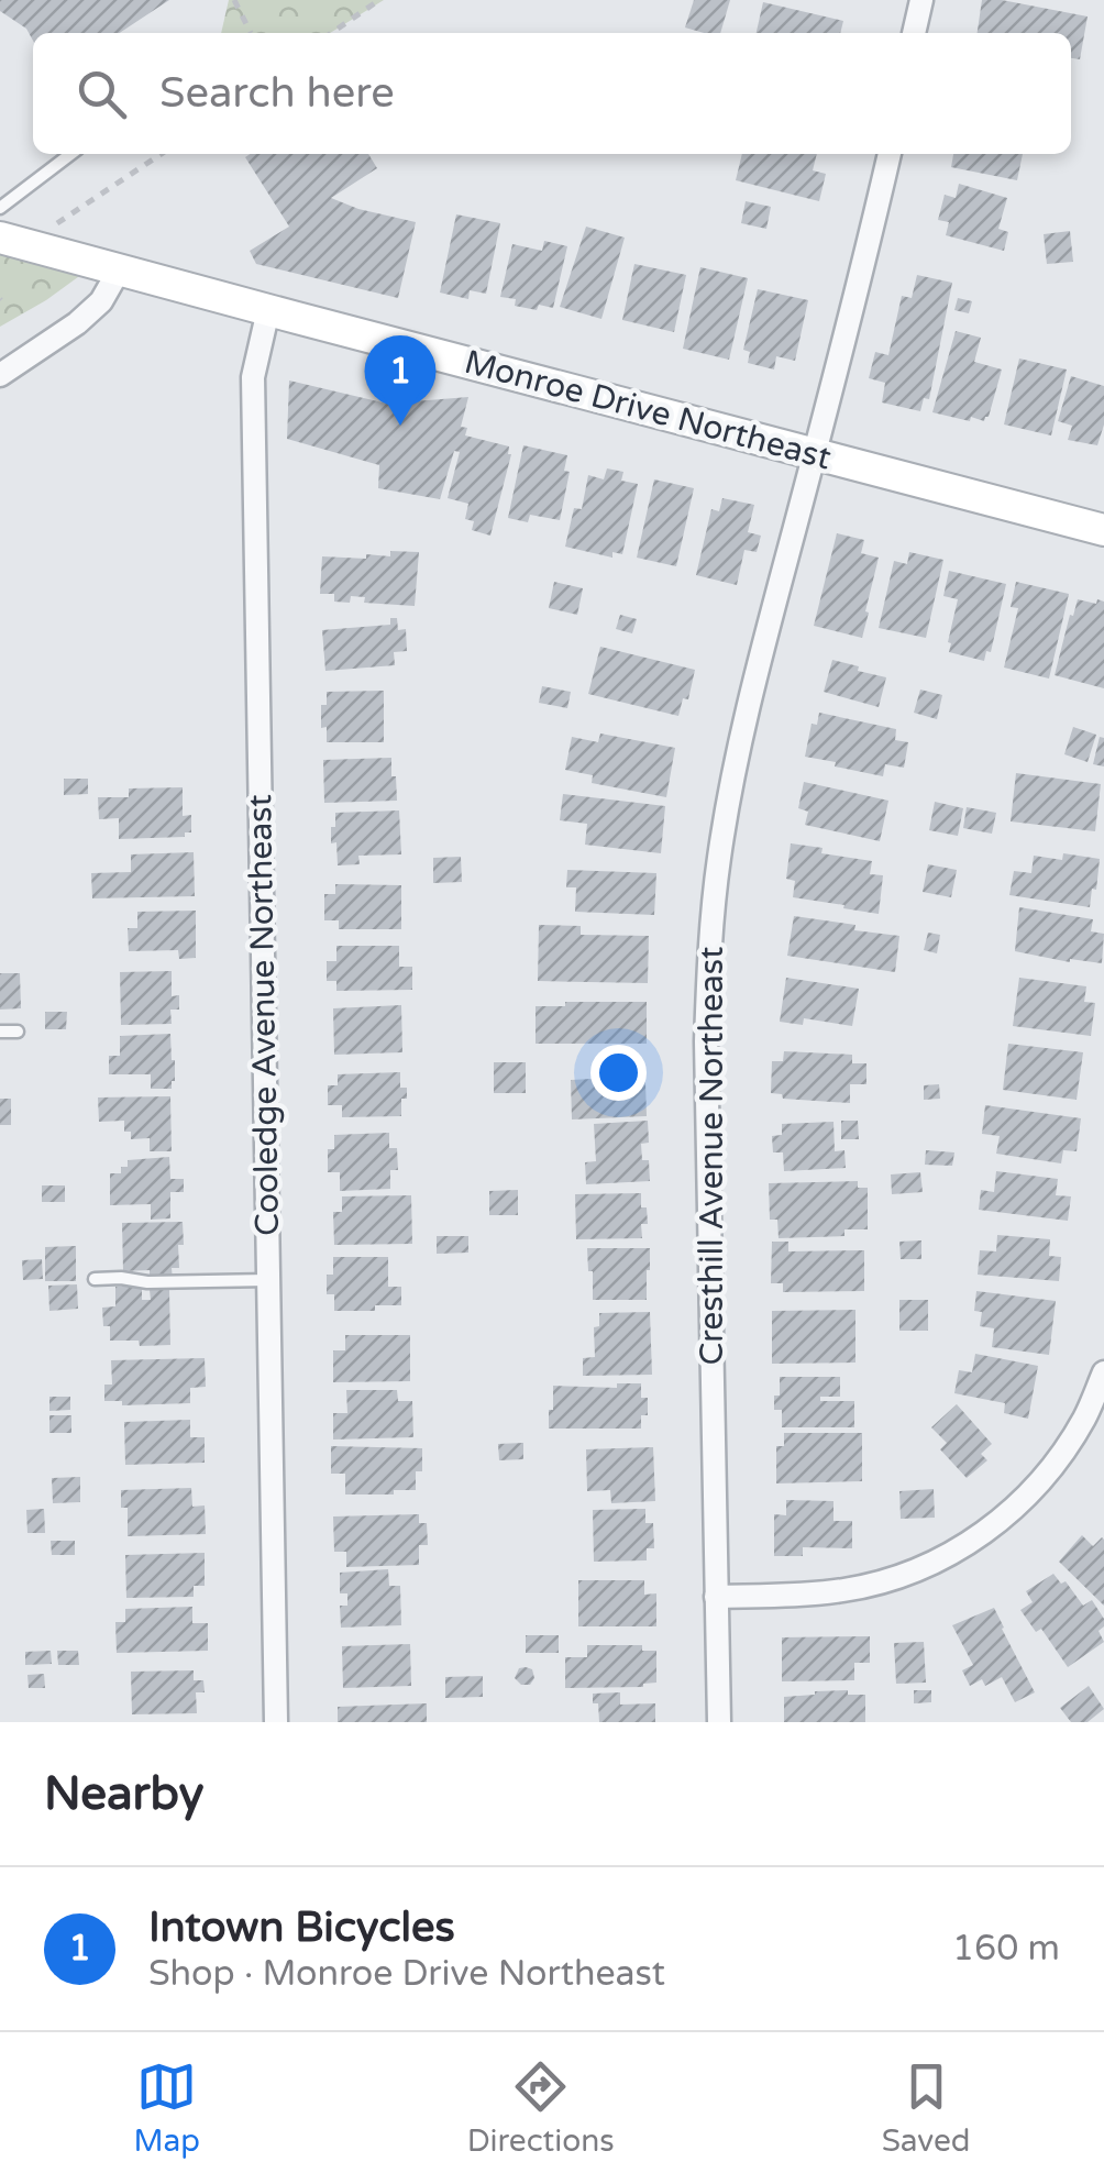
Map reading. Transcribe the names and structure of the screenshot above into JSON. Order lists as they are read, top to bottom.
{
  "streets": {
    "main road": ["Monroe Drive Northeast"],
    "street": ["Cooledge Avenue Northeast", "Cresthill Avenue Northeast"]
  },
  "crossings": [
    ["Monroe Drive Northeast", "Cooledge Avenue Northeast"],
    ["Monroe Drive Northeast", "Cresthill Avenue Northeast"]
  ],
  "page": {
    "search": "Search here",
    "pins": "1",
    "heading": "Nearby",
    "list": [
      {
        "mark": "1",
        "name": "Intown Bicycles",
        "note": "Shop · Monroe Drive Northeast",
        "value": "160 m"
      }
    ],
    "nav": ["Map", "Directions", "Saved"]
  }
}
